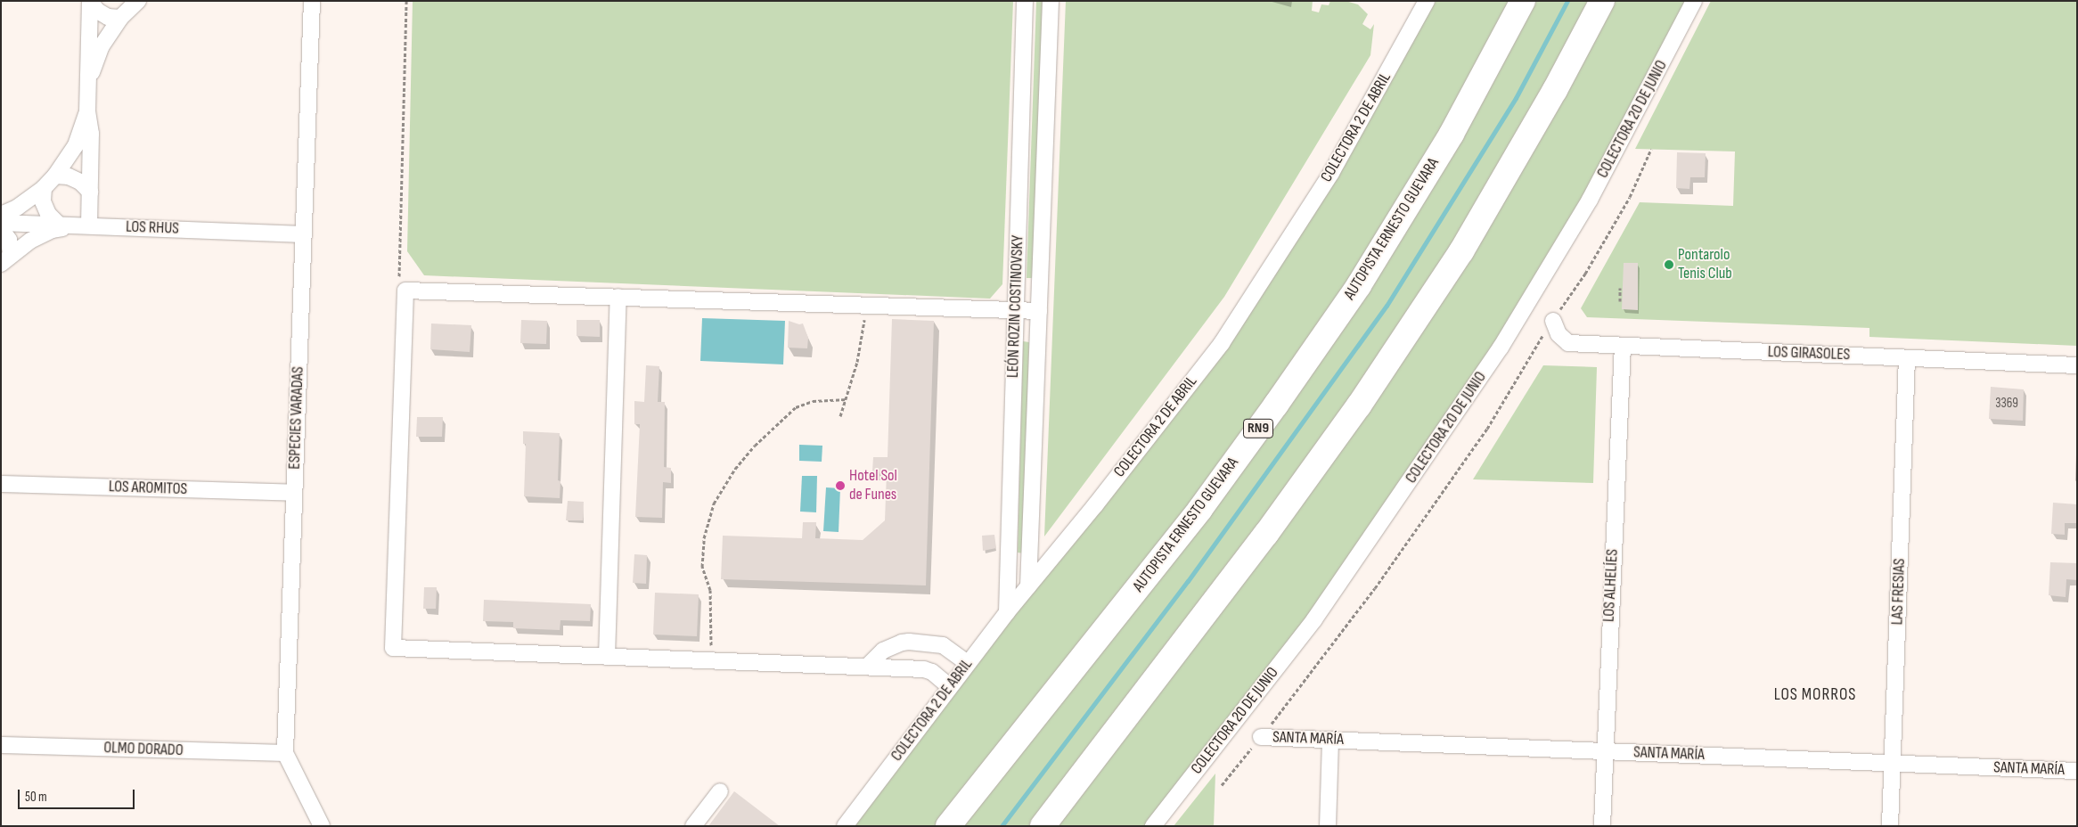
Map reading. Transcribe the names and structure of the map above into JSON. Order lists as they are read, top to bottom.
{
  "streets": {
    "highway": ["AUTOPISTA ERNESTO GUEVARA", "RN9"],
    "street": [
      "COLECTORA 20 DE JUNIO",
      "COLECTORA 2 DE ABRIL",
      "LOS RHUS",
      "LEÓN ROZIN COSTINOVSKY",
      "LOS GIRASOLES",
      "ESPECIES VARADAS",
      "LOS AROMITOS",
      "LOS ALHELÍES",
      "LAS FRESIAS",
      "SANTA MARÍA",
      "OLMO DORADO"
    ]
  },
  "crossings": [
    ["COLECTORA 2 DE ABRIL", "LEÓN ROZIN COSTINOVSKY"],
    ["LOS RHUS", "ESPECIES VARADAS"],
    ["LOS GIRASOLES", "LOS ALHELÍES"],
    ["LOS GIRASOLES", "LAS FRESIAS"],
    ["ESPECIES VARADAS", "LOS AROMITOS"],
    ["ESPECIES VARADAS", "OLMO DORADO"],
    ["LOS ALHELÍES", "SANTA MARÍA"],
    ["LAS FRESIAS", "SANTA MARÍA"]
  ],
  "districts": ["LOS MORROS"],
  "places": ["Pontarolo Tenis Club", "Hotel Sol de Funes"],
  "house_numbers": ["3369"],
  "scale_bar": "50 m"
}
